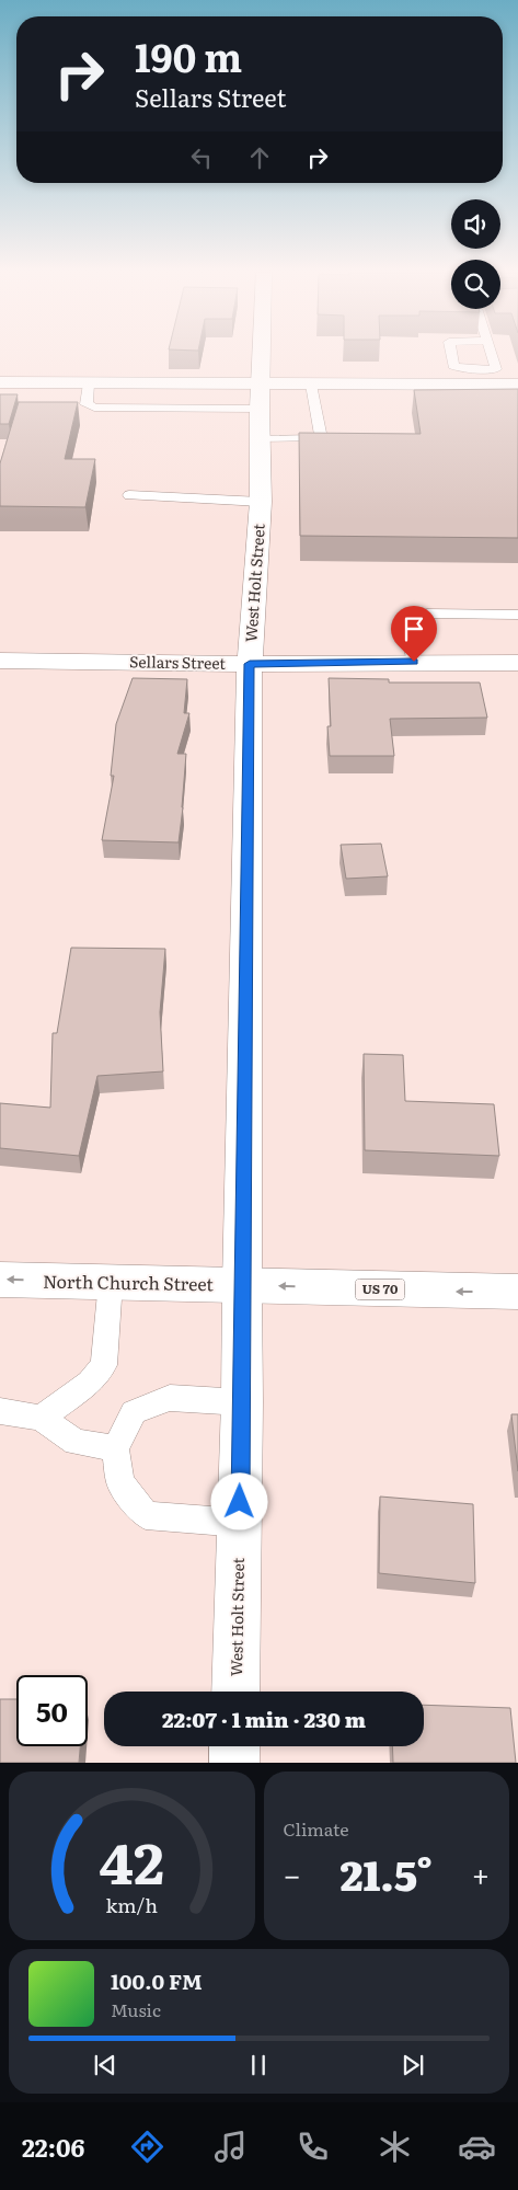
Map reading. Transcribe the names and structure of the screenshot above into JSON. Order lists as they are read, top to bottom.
{
  "streets": {
    "street": [
      "West Holt Street",
      "Sellars Street",
      "North Church Street",
      "US 70"
    ]
  },
  "crossings": [
    ["West Holt Street", "Sellars Street"],
    ["West Holt Street", "North Church Street"]
  ],
  "one_way": ["North Church Street"],
  "page": {
    "turn": ["190 m", "Sellars Street"],
    "limit": "50",
    "trip": "22:07 · 1 min · 230 m",
    "tile": "Climate",
    "heat": ["−", "21.5°", "+"],
    "song": ["100.0 FM", "Music"],
    "tabs": "22:06",
    "gauge": ["42", "km/h"]
  }
}
